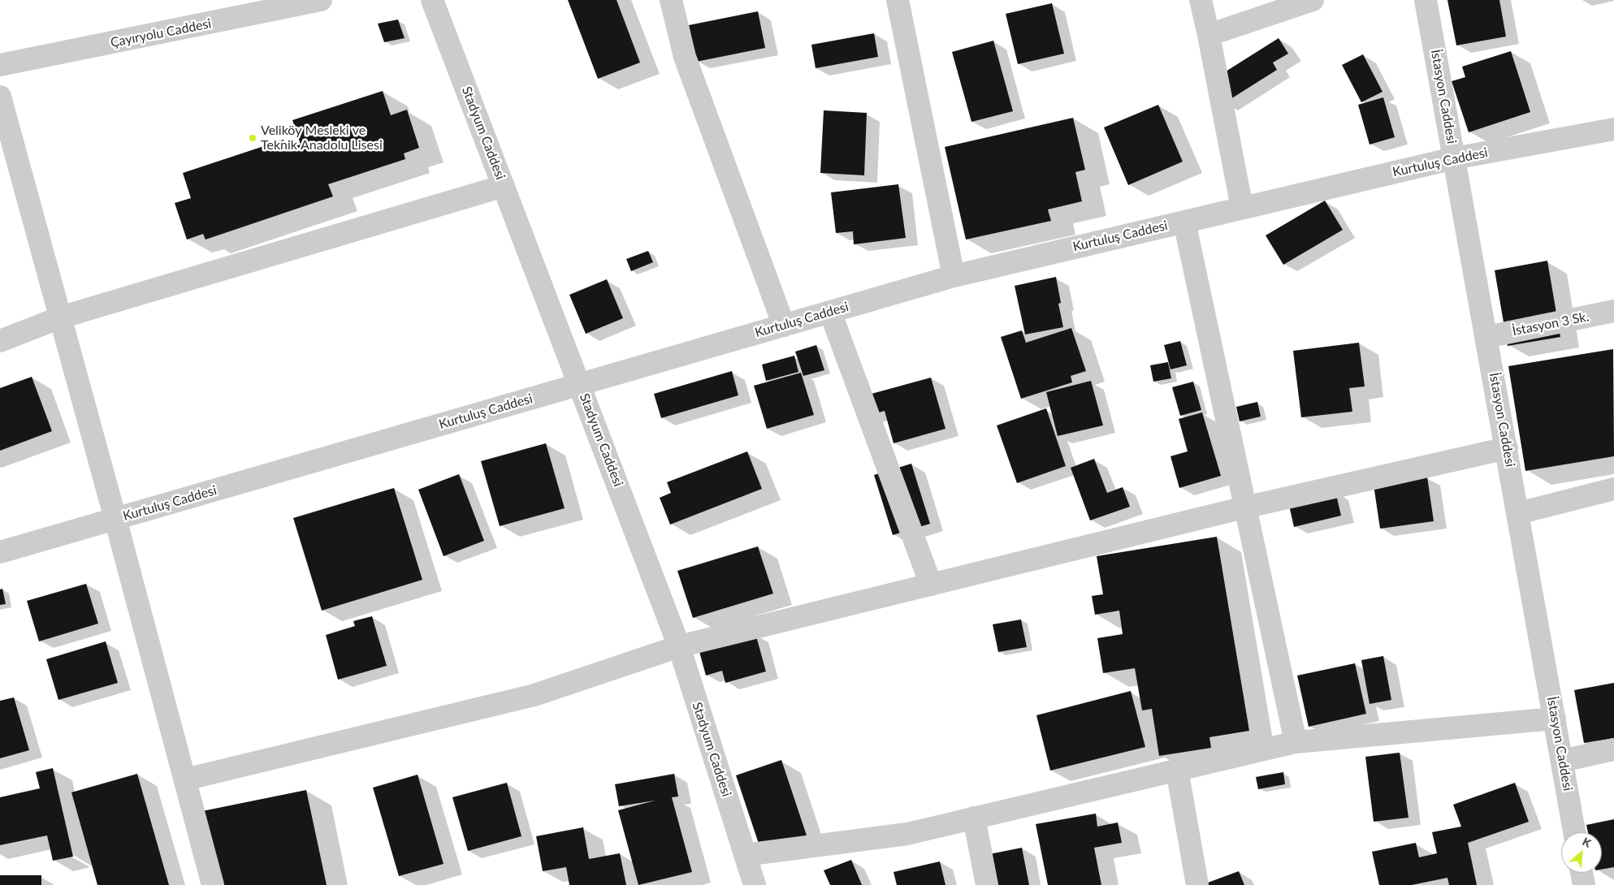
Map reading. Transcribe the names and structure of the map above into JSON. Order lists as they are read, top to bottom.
{
  "streets": {
    "street": [
      "Çayıryolu Caddesi",
      "İstasyon Caddesi",
      "Stadyum Caddesi",
      "Kurtuluş Caddesi",
      "İstasyon 3 Sk."
    ]
  },
  "crossings": [
    ["İstasyon Caddesi", "Kurtuluş Caddesi"],
    ["İstasyon Caddesi", "İstasyon 3 Sk."],
    ["Stadyum Caddesi", "Kurtuluş Caddesi"]
  ],
  "places": ["Veliköy Mesleki ve Teknik Anadolu Lisesi"],
  "north": "top right"
}
